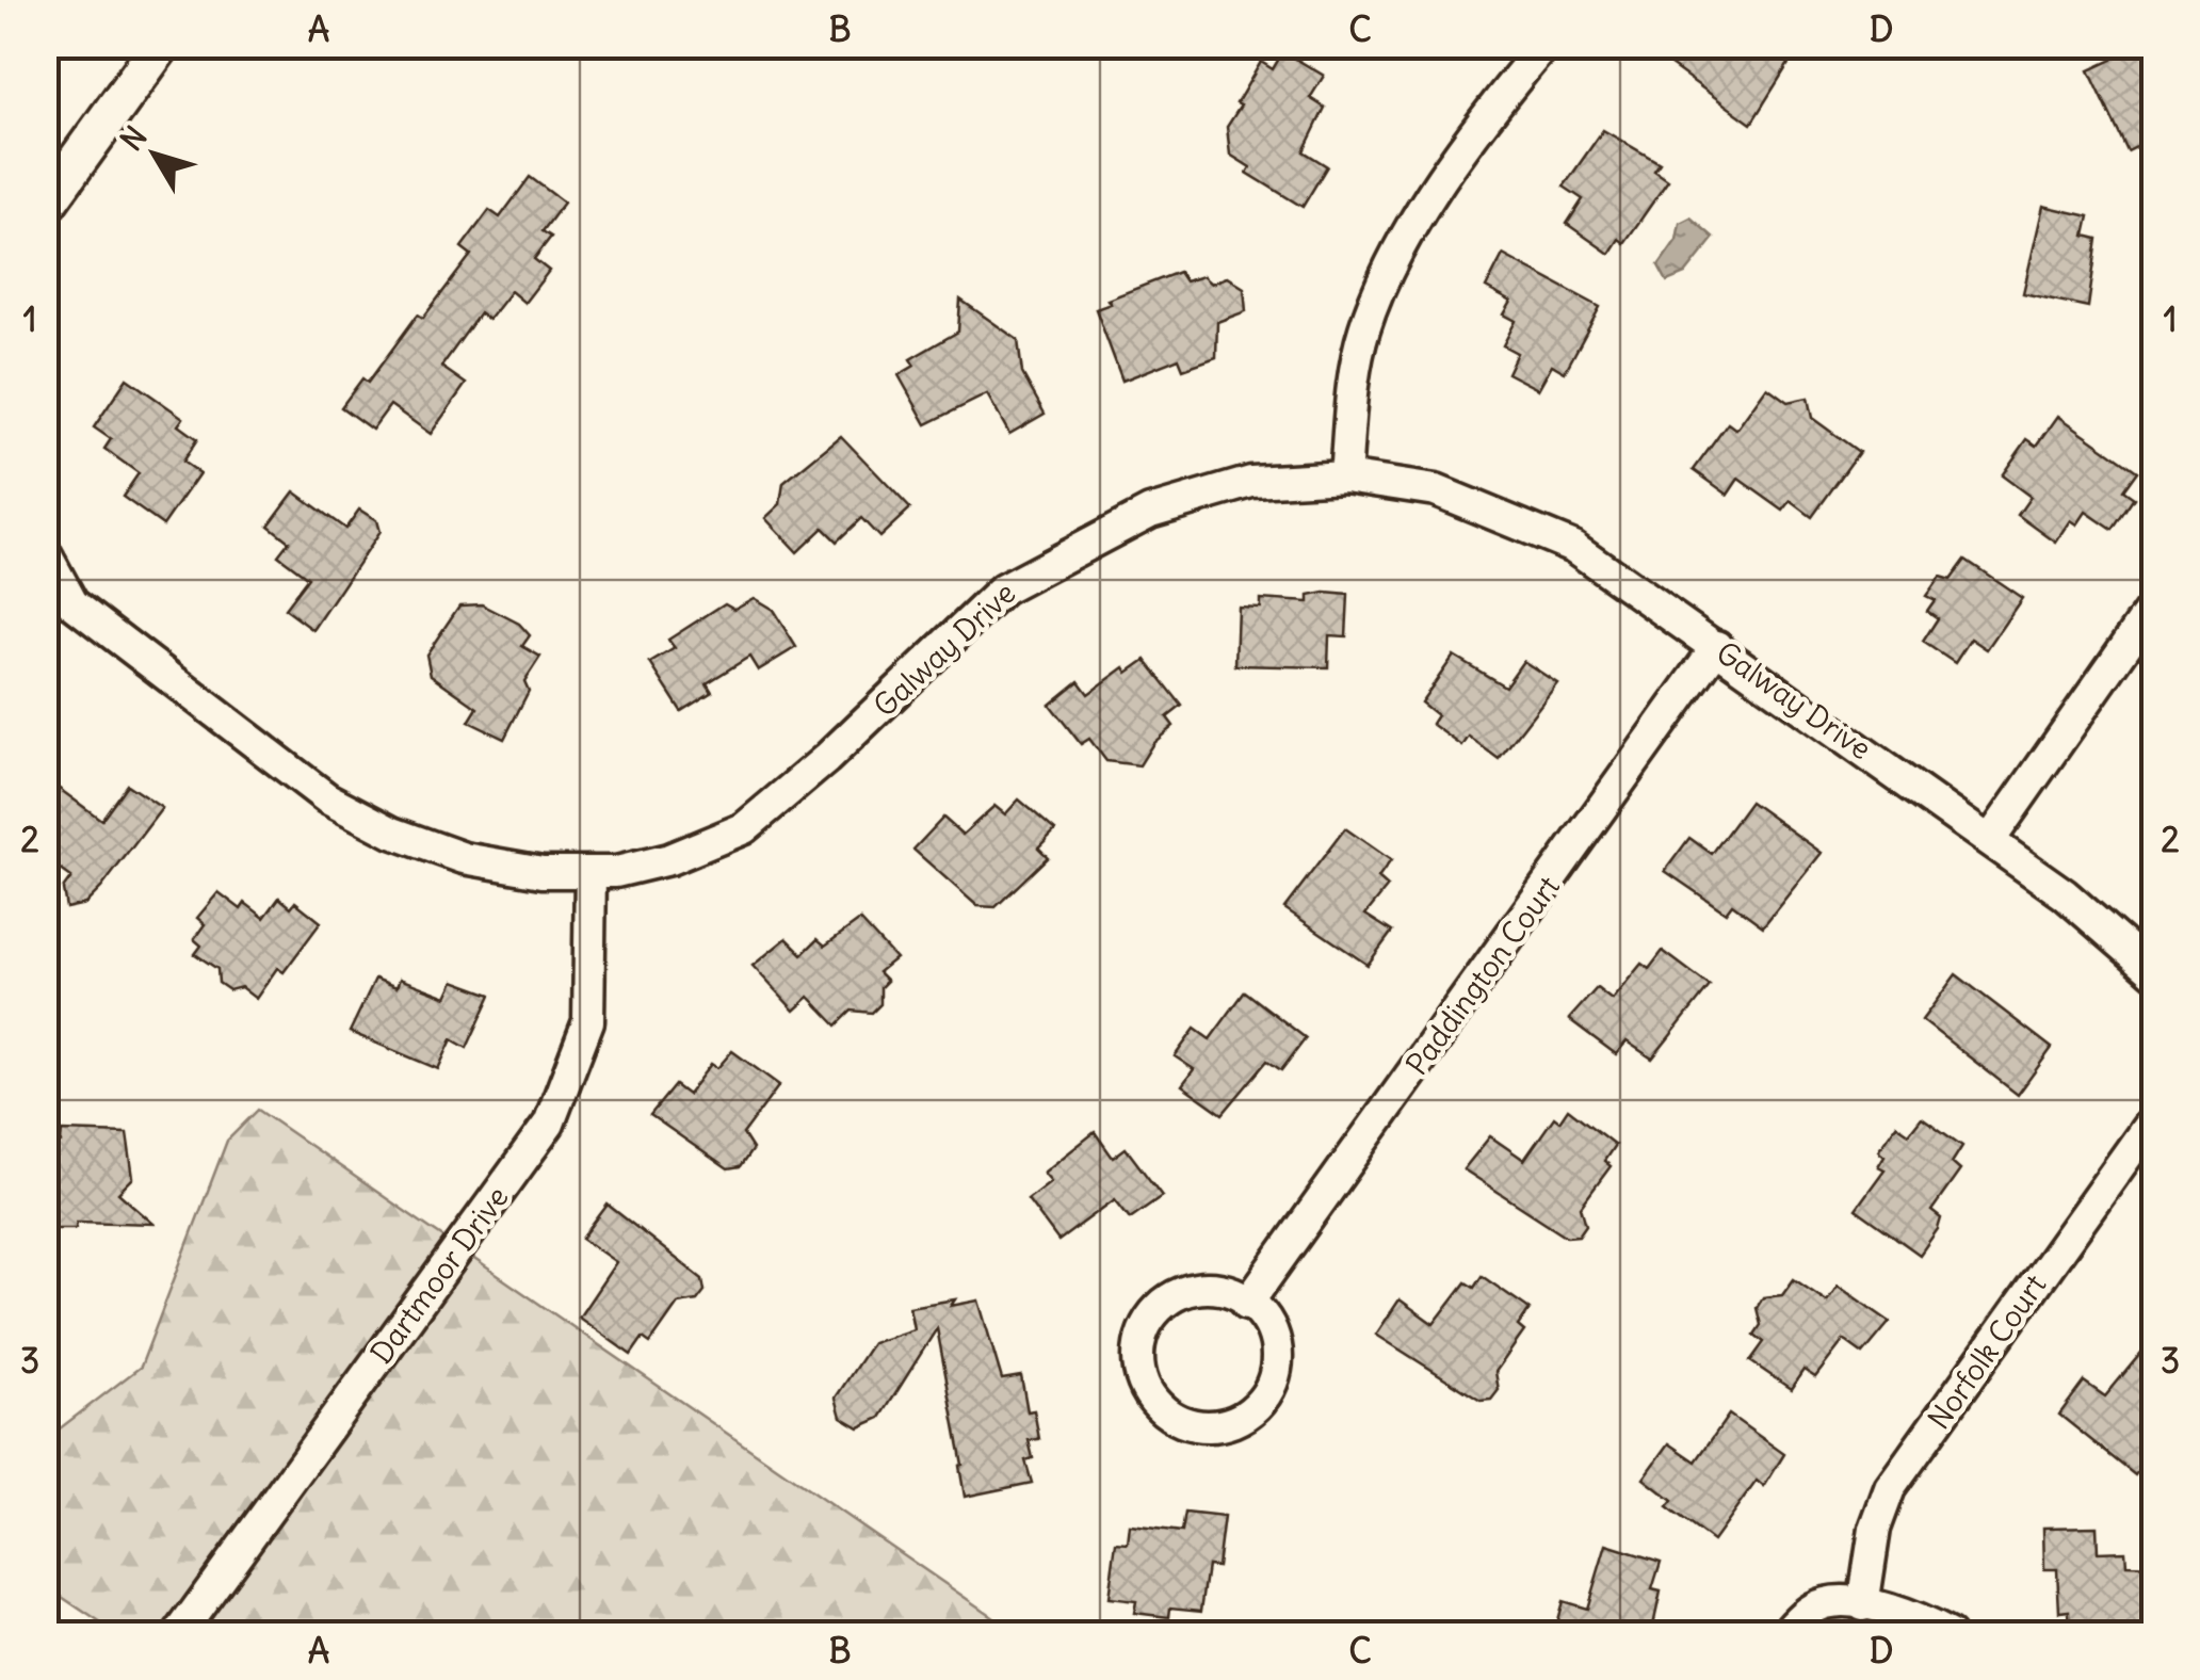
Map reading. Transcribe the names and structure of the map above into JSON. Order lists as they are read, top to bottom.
{
  "streets": {
    "street": [
      "Galway Drive",
      "Paddington Court",
      "Dartmoor Drive",
      "Norfolk Court"
    ]
  },
  "crossings": [
    ["Galway Drive", "Paddington Court"],
    ["Galway Drive", "Dartmoor Drive"]
  ],
  "north": "top left",
  "grid": {
    "columns": [
      "A",
      "B",
      "C",
      "D"
    ],
    "rows": ["1", "2", "3"]
  }
}
